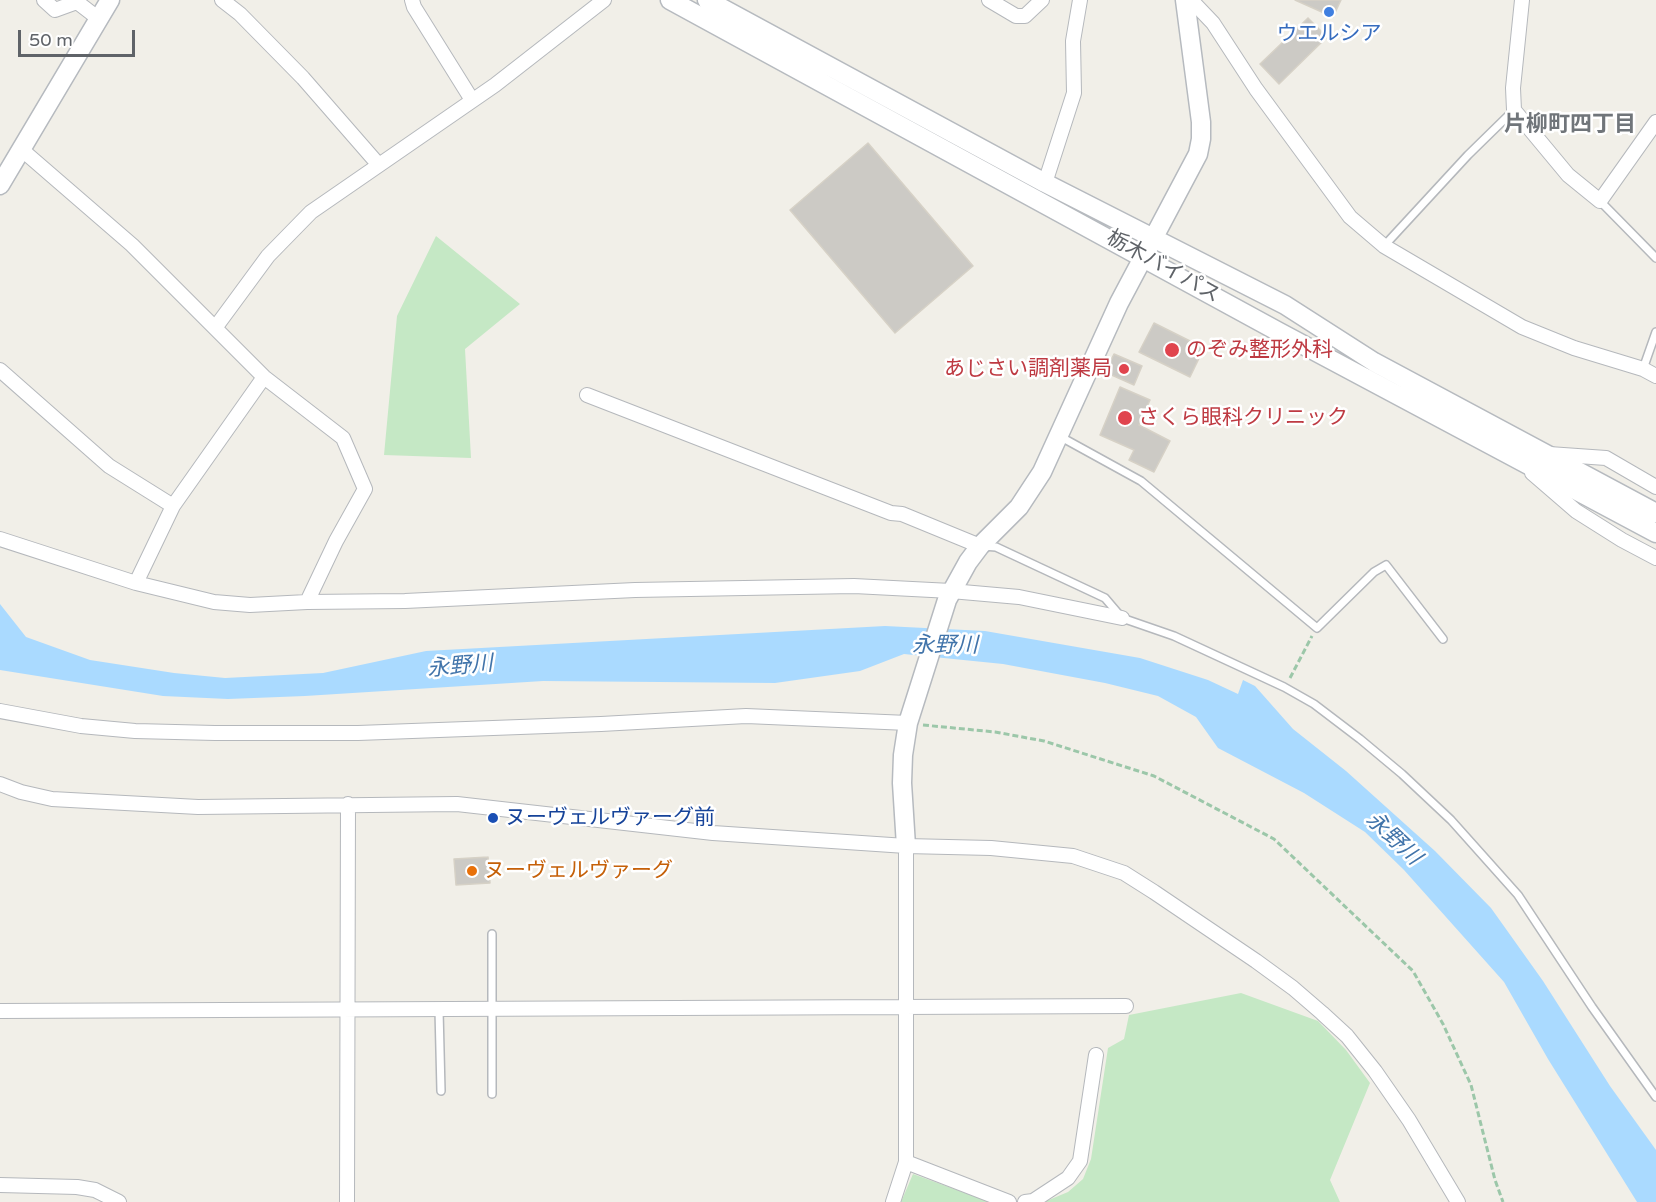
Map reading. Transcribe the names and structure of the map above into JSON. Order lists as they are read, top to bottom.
{
  "streets": {
    "main road": ["栃木バイパス"]
  },
  "districts": ["片柳町四丁目"],
  "water": ["永野川"],
  "places": [
    "ウエルシア",
    "のぞみ整形外科",
    "あじさい調剤薬局",
    "さくら眼科クリニック",
    "ヌーヴェルヴァーグ前",
    "ヌーヴェルヴァーグ"
  ],
  "scale_bar": "50 m"
}
